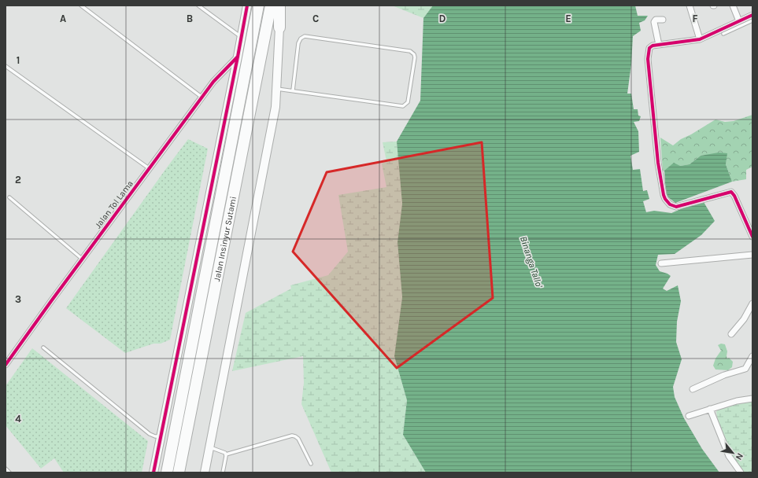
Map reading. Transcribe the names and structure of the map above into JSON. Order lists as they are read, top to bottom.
{
  "streets": {
    "highway": ["Jalan Insinyur Sutami"],
    "street": ["Jalan Tol Lama"]
  },
  "water": ["Binanga Tallo'"],
  "north": "bottom right",
  "grid": {
    "columns": [
      "A",
      "B",
      "C",
      "D",
      "E",
      "F"
    ],
    "rows": [
      "1",
      "2",
      "3",
      "4"
    ]
  }
}
